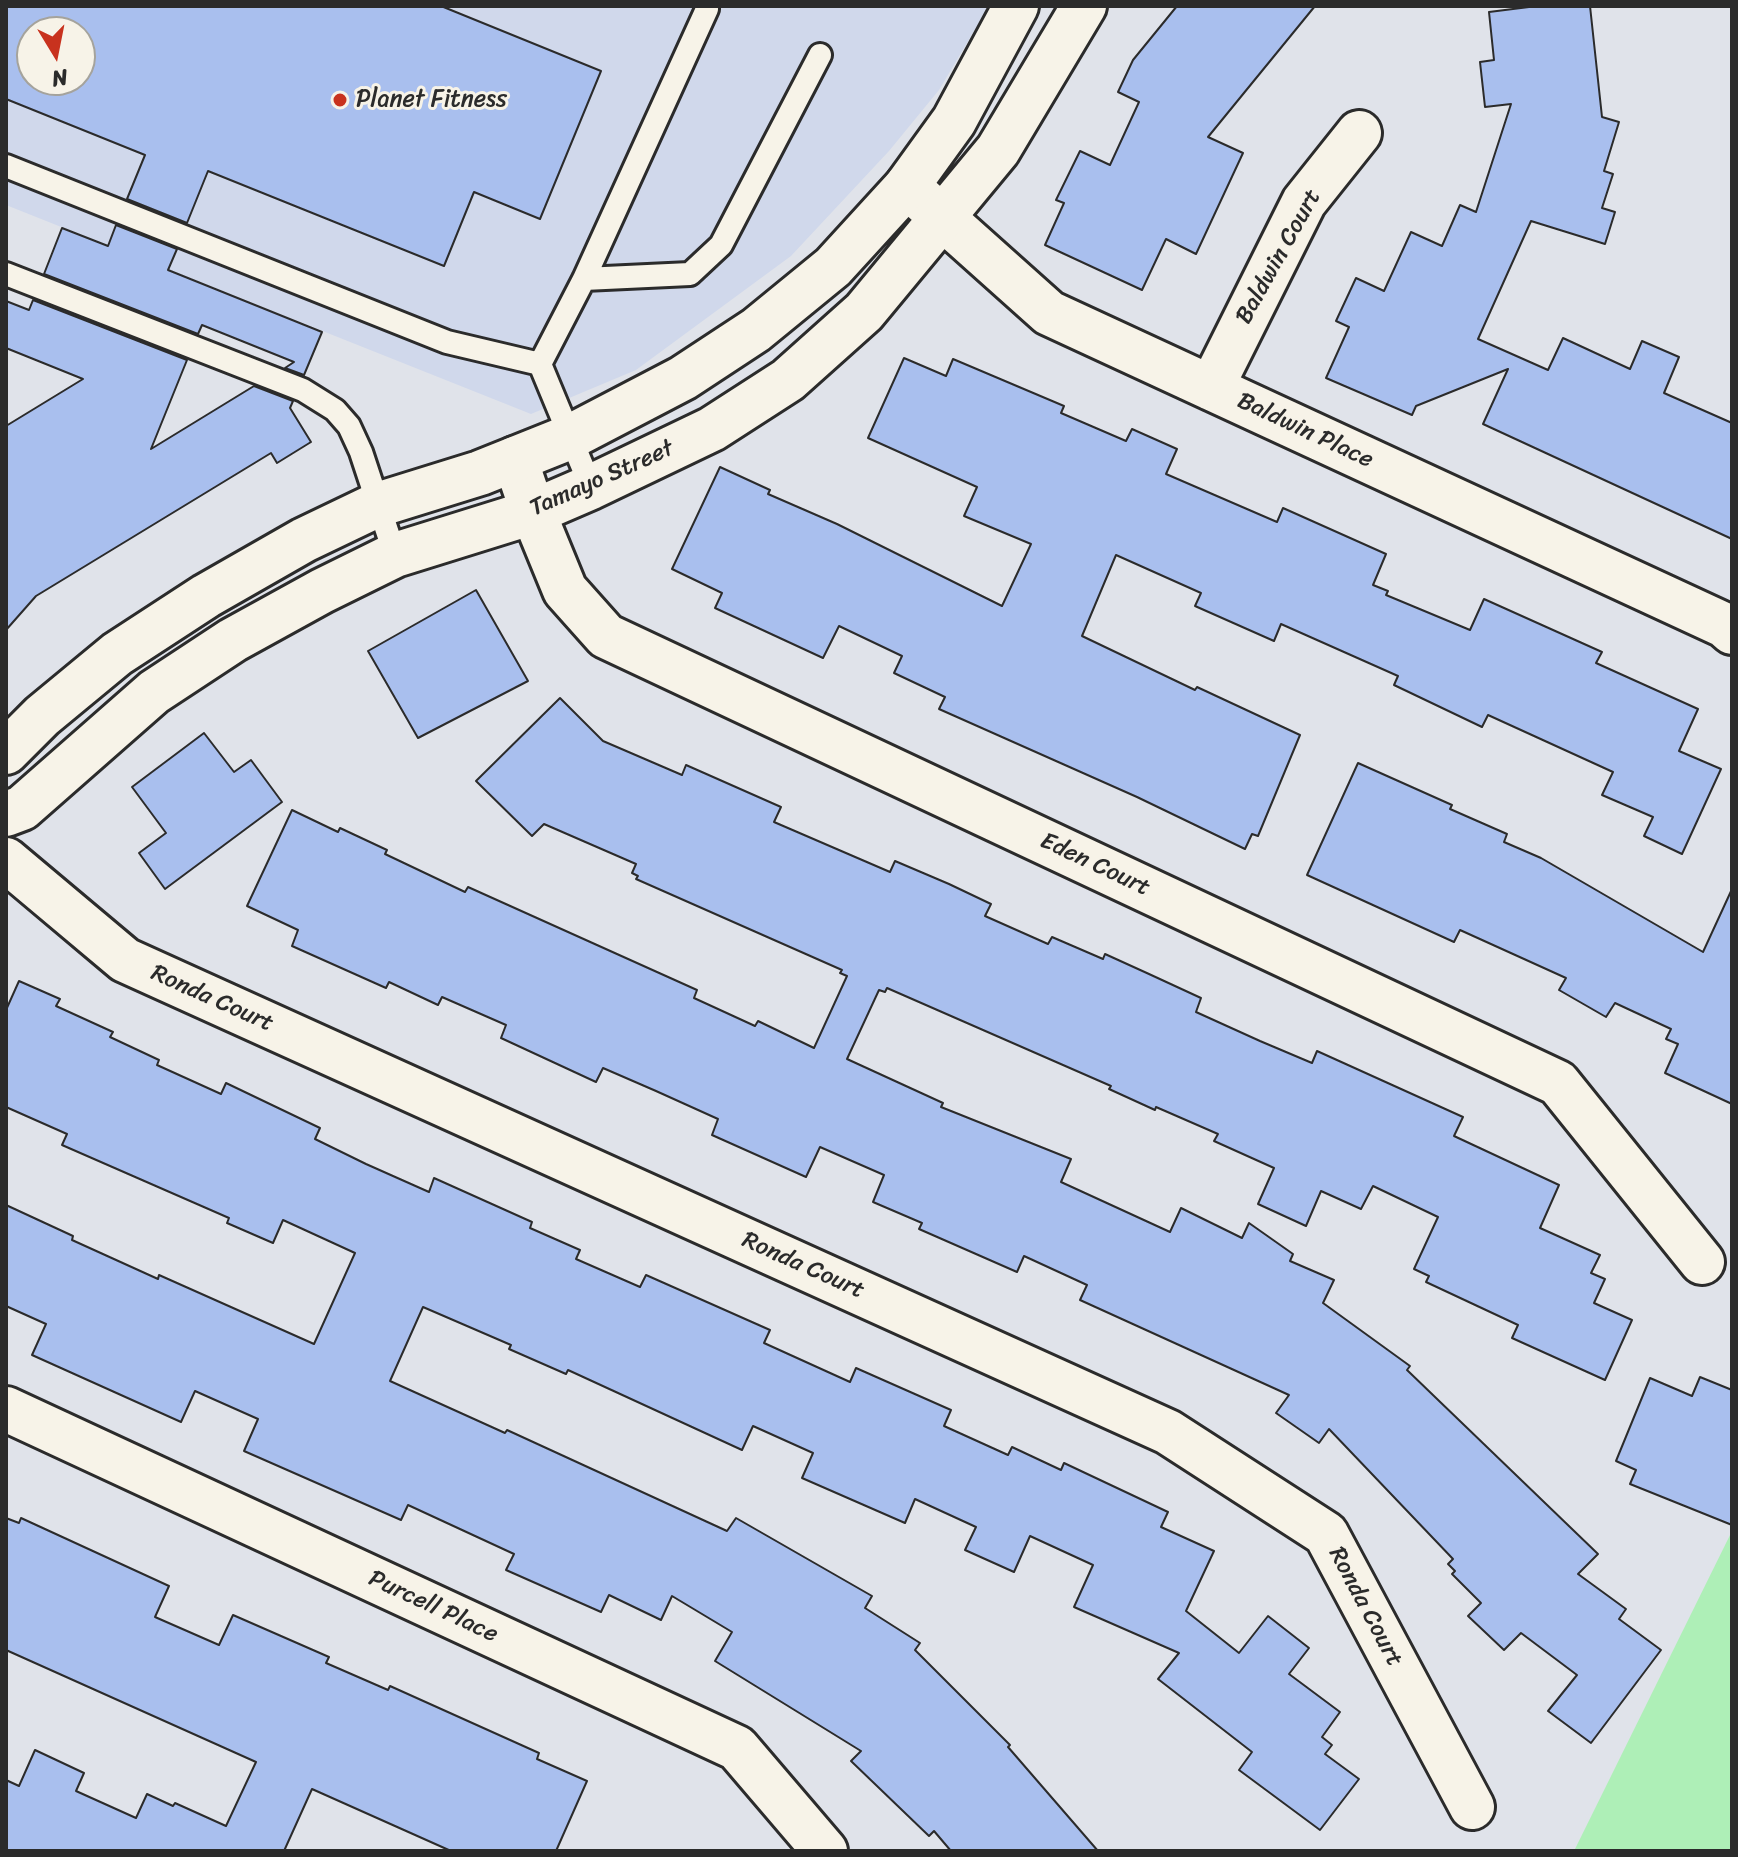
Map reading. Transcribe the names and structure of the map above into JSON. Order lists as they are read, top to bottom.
{
  "streets": {
    "street": [
      "Baldwin Court",
      "Baldwin Place",
      "Tamayo Street",
      "Eden Court",
      "Ronda Court",
      "Purcell Place"
    ]
  },
  "crossings": [
    ["Baldwin Court", "Baldwin Place"],
    ["Baldwin Place", "Tamayo Street"],
    ["Tamayo Street", "Eden Court"]
  ],
  "places": ["Planet Fitness"],
  "north": "bottom"
}
